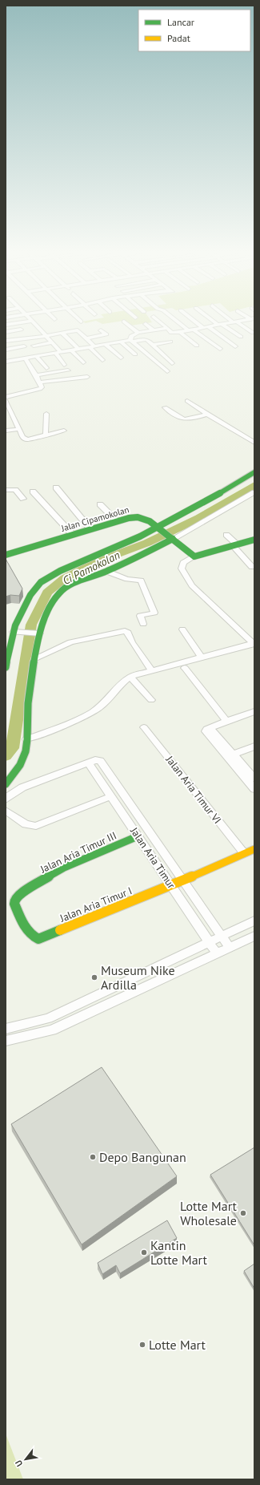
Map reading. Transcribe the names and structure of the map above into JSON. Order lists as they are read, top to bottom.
{
  "streets": {
    "street": [
      "Jalan Cipamokolan",
      "Jalan Aria Timur VI",
      "Jalan Aria Timur III",
      "Jalan Aria Timur",
      "Jalan Aria Timur I"
    ]
  },
  "crossings": [
    ["Jalan Aria Timur III", "Jalan Aria Timur"],
    ["Jalan Aria Timur III", "Jalan Aria Timur I"],
    ["Jalan Aria Timur", "Jalan Aria Timur I"]
  ],
  "water": ["Ci Pamokolan"],
  "places": [
    "Museum Nike Ardilla",
    "Depo Bangunan",
    "Lotte Mart Wholesale",
    "Kantin Lotte Mart",
    "Lotte Mart"
  ],
  "legend": ["Lancar", "Padat"],
  "north": "bottom left"
}
